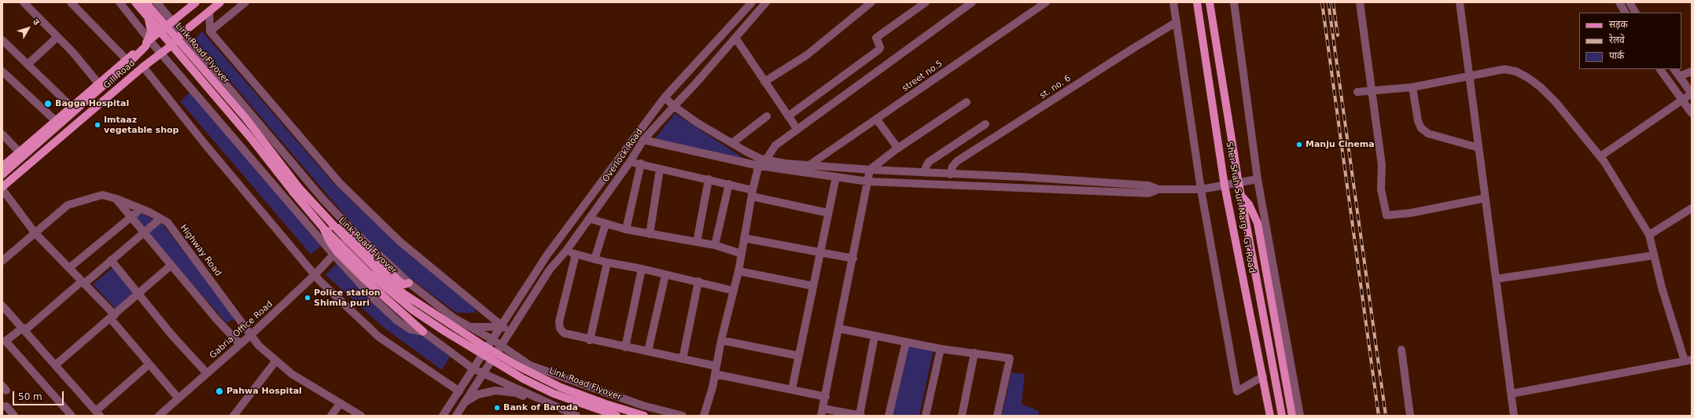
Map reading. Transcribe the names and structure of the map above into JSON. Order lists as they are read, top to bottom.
{
  "streets": {
    "main road": ["Link Road Flyover", "Gill Road", "Sher Shah Suri Marg - GT Road"],
    "street": [
      "street no.5",
      "st. no. 6",
      "Overlock Road",
      "Highway Road",
      "Gabria Office Road"
    ]
  },
  "crossings": [
    ["Highway Road", "Gabria Office Road"]
  ],
  "places": [
    "Bagga Hospital",
    "Imtaaz vegetable shop",
    "Manju Cinema",
    "Police station Shimla puri",
    "Pahwa Hospital",
    "Bank of Baroda"
  ],
  "legend": ["सड़क", "रेलवे", "पार्क"],
  "scale_bar": "50 m",
  "north": "top right"
}
